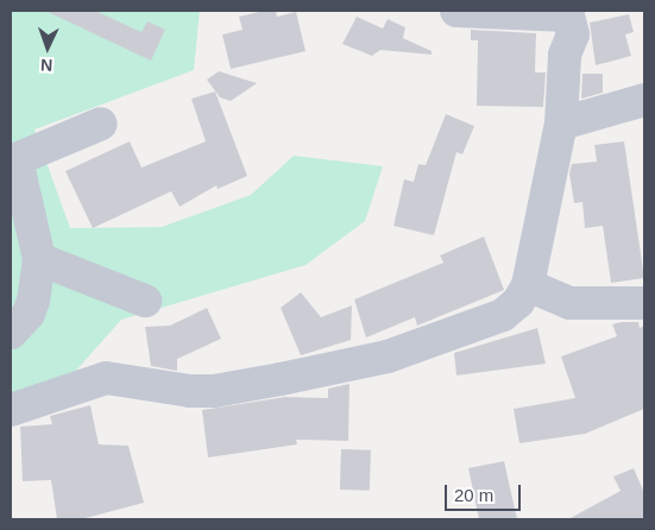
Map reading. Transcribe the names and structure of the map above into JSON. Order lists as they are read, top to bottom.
{
  "scale_bar": "20 m",
  "north": "bottom"
}
